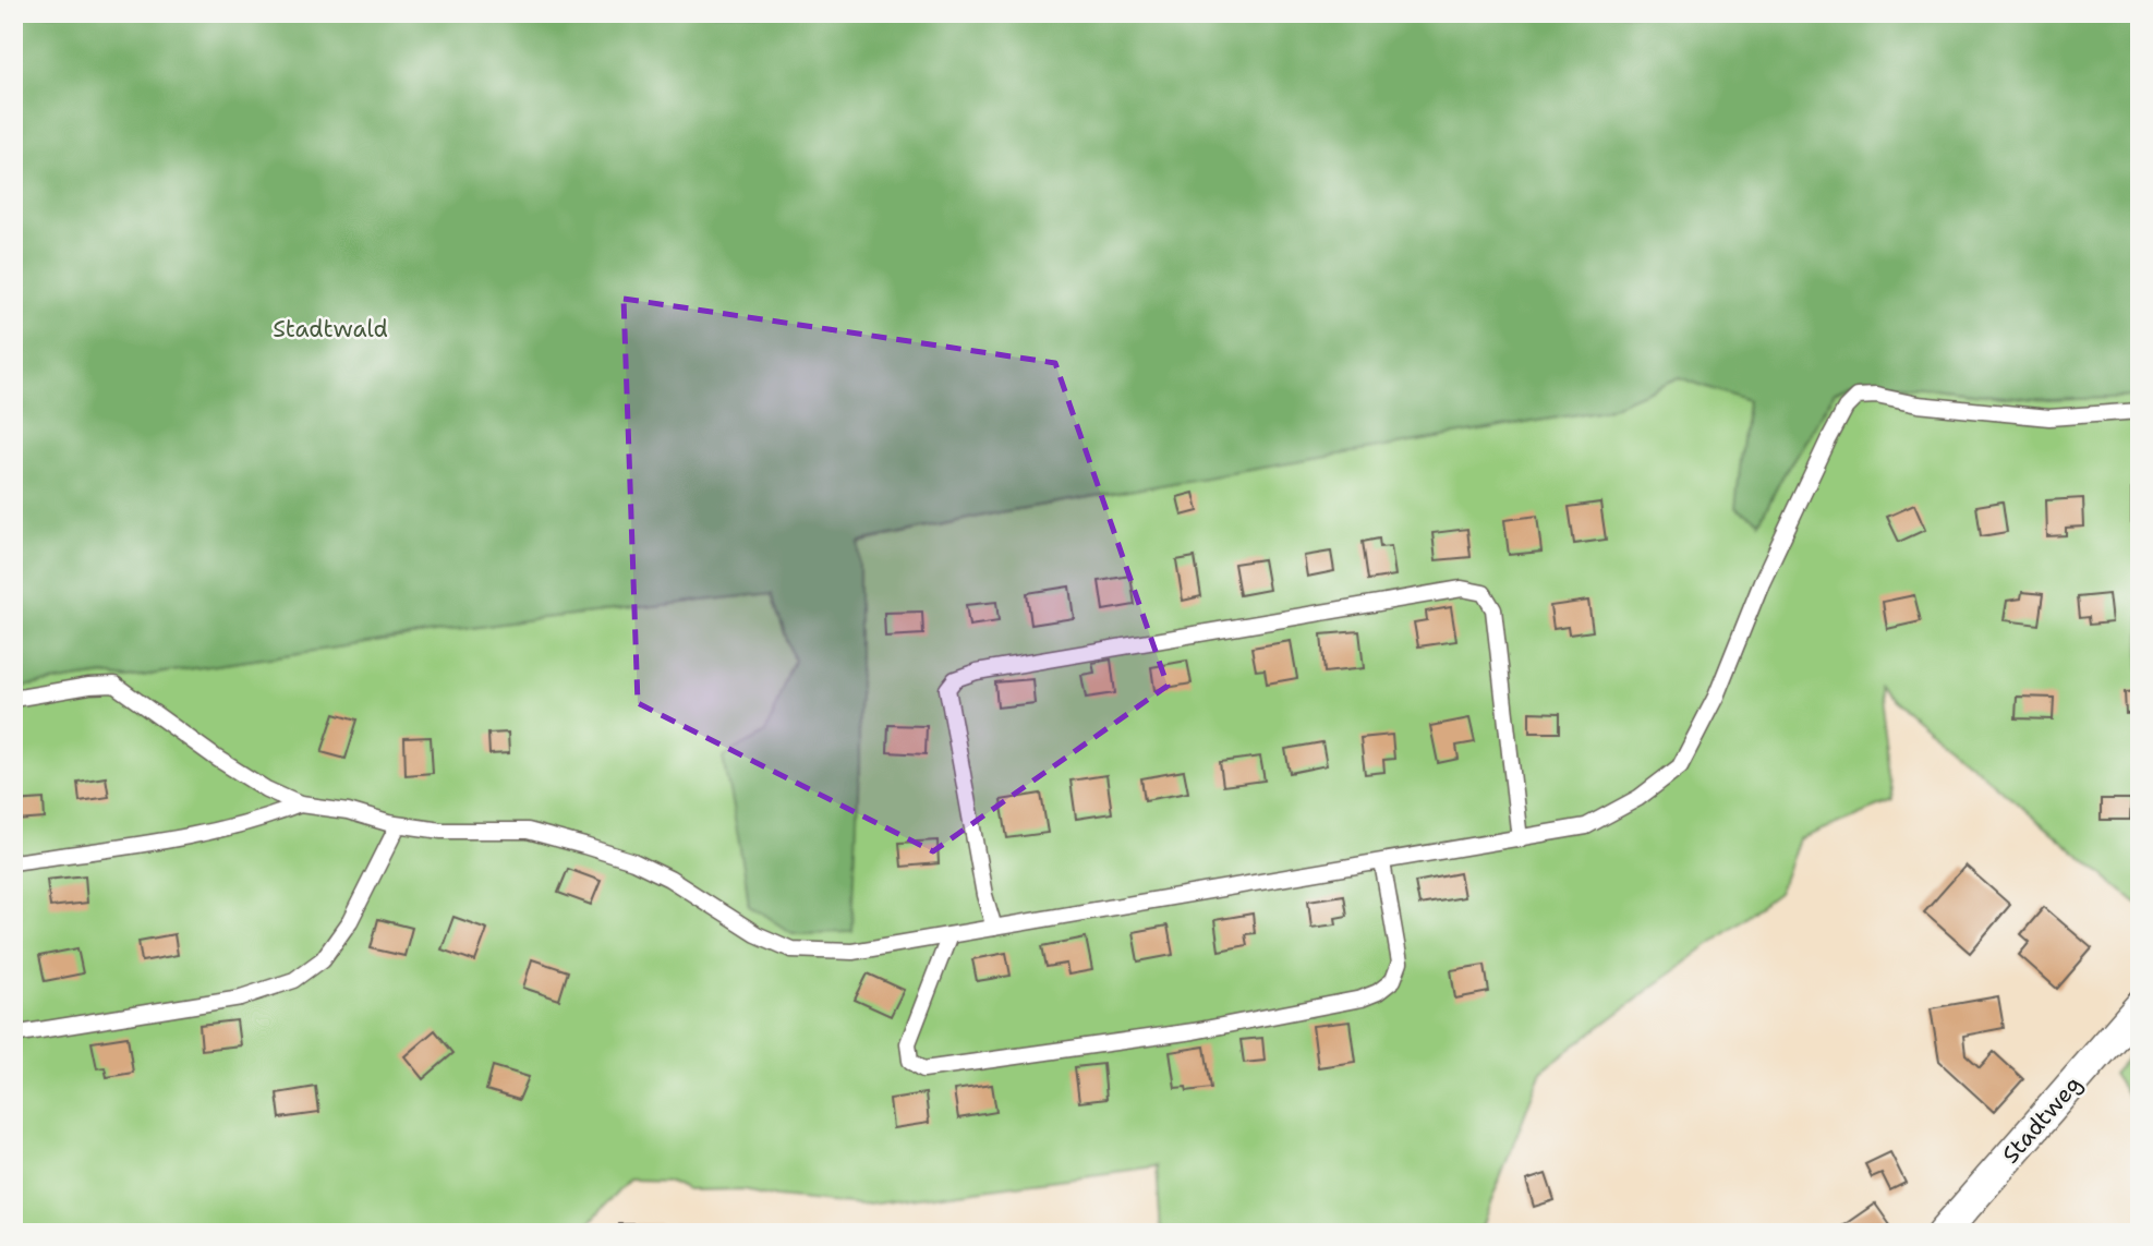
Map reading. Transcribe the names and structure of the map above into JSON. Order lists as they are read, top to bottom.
{
  "streets": {
    "street": ["Stadtweg"]
  },
  "parks": ["Stadtwald"]
}
